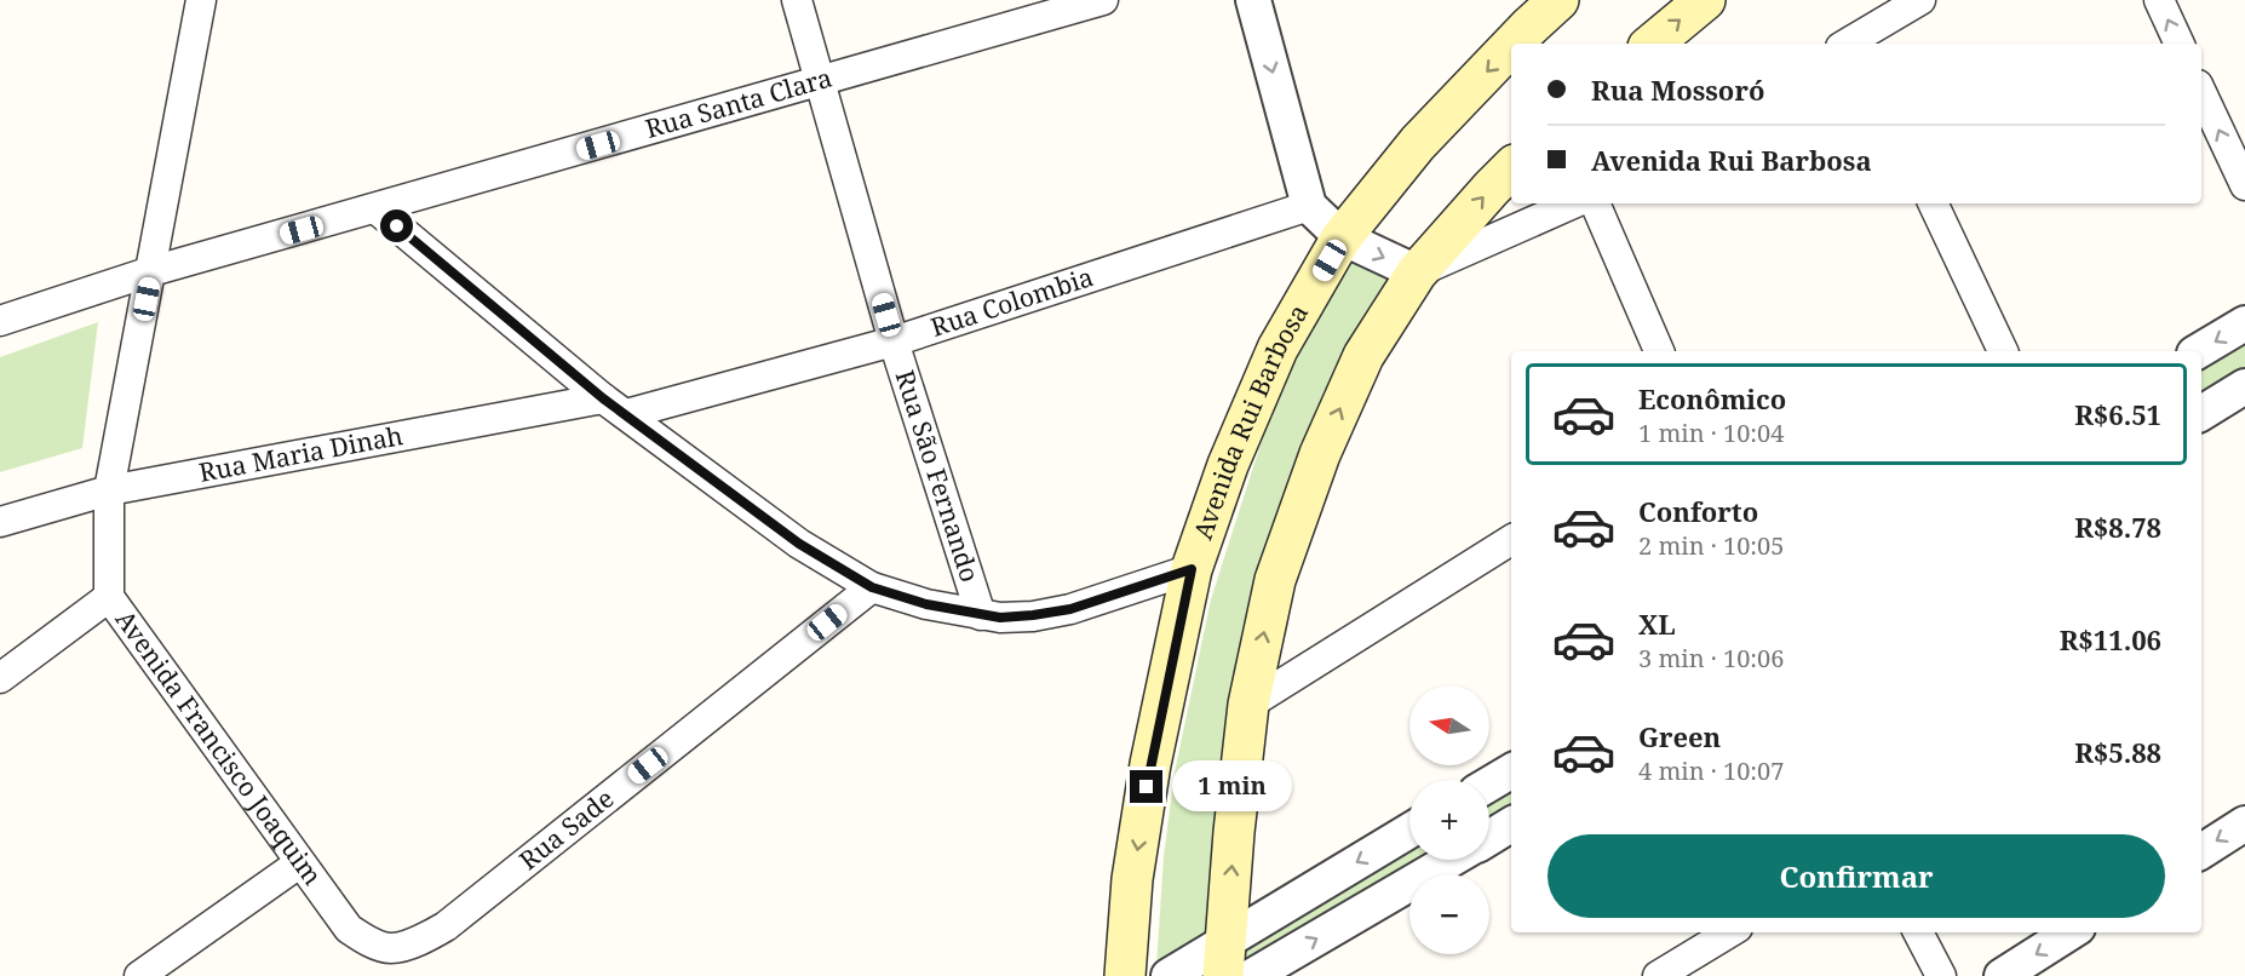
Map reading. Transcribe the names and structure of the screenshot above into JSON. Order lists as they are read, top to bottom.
{
  "streets": {
    "main road": ["Avenida Rui Barbosa"],
    "street": [
      "Rua Santa Clara",
      "Rua Colombia",
      "Rua Maria Dinah",
      "Rua São Fernando",
      "Avenida Francisco Joaquim",
      "Rua Sade"
    ]
  },
  "crossings": [
    ["Rua Santa Clara", "Rua São Fernando"],
    ["Rua Santa Clara", "Avenida Francisco Joaquim"],
    ["Rua Colombia", "Rua Maria Dinah"],
    ["Rua Colombia", "Rua São Fernando"],
    ["Rua Maria Dinah", "Avenida Francisco Joaquim"],
    ["Avenida Francisco Joaquim", "Rua Sade"]
  ],
  "north": "left",
  "page": {
    "banner": ["Rua Mossoró", "Avenida Rui Barbosa"],
    "list": [
      {
        "name": "Econômico",
        "note": "1 min · 10:04",
        "value": "R$6.51"
      },
      {
        "name": "Conforto",
        "note": "2 min · 10:05",
        "value": "R$8.78"
      },
      {
        "name": "XL",
        "note": "3 min · 10:06",
        "value": "R$11.06"
      },
      {
        "name": "Green",
        "note": "4 min · 10:07",
        "value": "R$5.88"
      }
    ],
    "map_buttons": ["+", "−"],
    "bubble": "1 min",
    "buttons": "Confirmar"
  }
}
